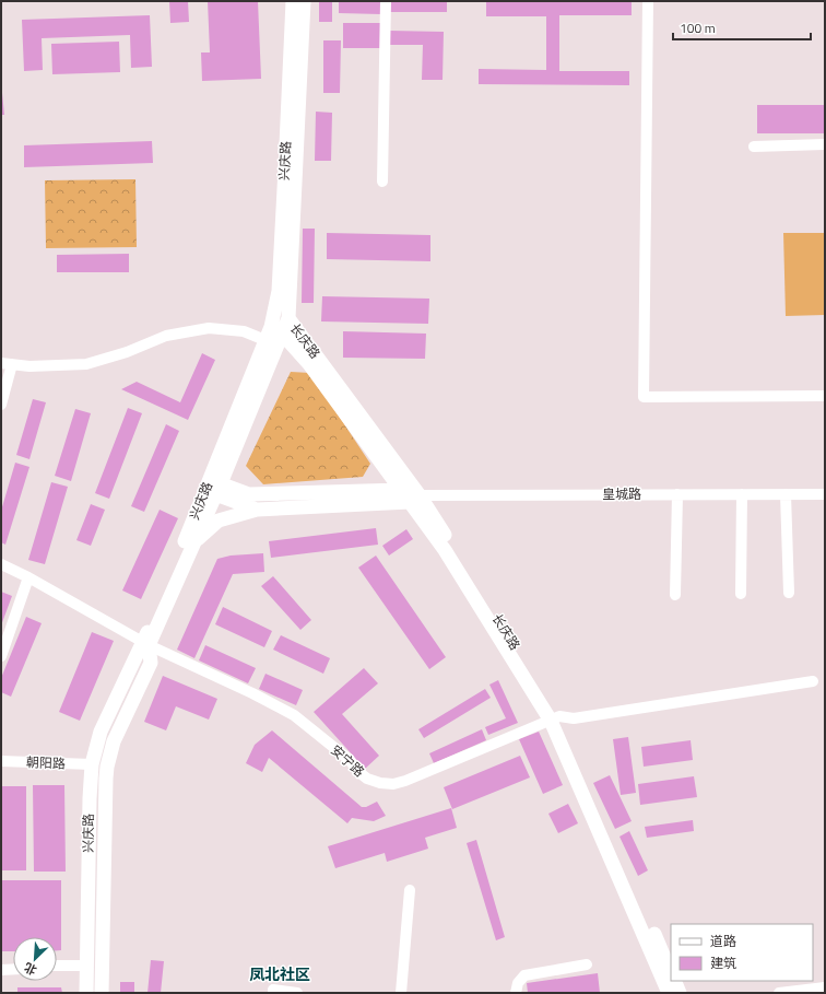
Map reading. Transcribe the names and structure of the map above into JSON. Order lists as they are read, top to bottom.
{
  "streets": {
    "main road": ["兴庆路", "长庆路", "皇城路"],
    "street": ["安宁路", "朝阳路"]
  },
  "crossings": [
    ["兴庆路", "长庆路"],
    ["兴庆路", "皇城路"],
    ["兴庆路", "安宁路"],
    ["兴庆路", "朝阳路"],
    ["长庆路", "皇城路"],
    ["长庆路", "安宁路"]
  ],
  "districts": ["凤北社区"],
  "legend": ["道路", "建筑"],
  "scale_bar": "100 m",
  "north": "bottom left"
}
